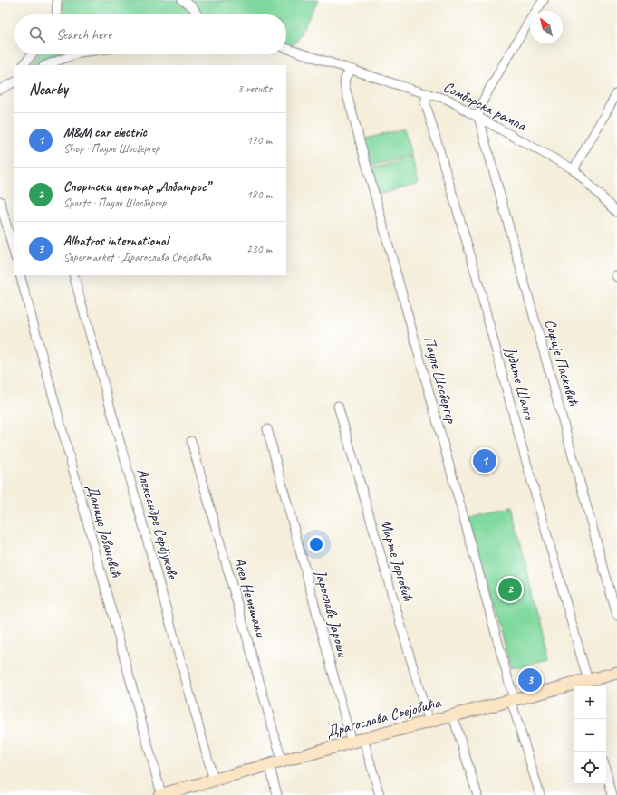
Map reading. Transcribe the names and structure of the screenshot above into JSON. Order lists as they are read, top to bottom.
{
  "streets": {
    "street": [
      "Сомборска рампа",
      "Софије Пасковић",
      "Пауле Шосбергер",
      "Јудите Шалго",
      "Александре Сердјукове",
      "Данице Јовановић",
      "Марте Јорговић",
      "Адел Немешањи",
      "Јарославе Јароши",
      "Драгослава Срејовића"
    ]
  },
  "crossings": [
    ["Сомборска рампа", "Софије Пасковић"],
    ["Сомборска рампа", "Пауле Шосбергер"],
    ["Сомборска рампа", "Јудите Шалго"],
    ["Пауле Шосбергер", "Драгослава Срејовића"],
    ["Јудите Шалго", "Драгослава Срејовића"],
    ["Александре Сердјукове", "Драгослава Срејовића"],
    ["Данице Јовановић", "Драгослава Срејовића"],
    ["Марте Јорговић", "Драгослава Срејовића"],
    ["Адел Немешањи", "Драгослава Срејовића"],
    ["Јарославе Јароши", "Драгослава Срејовића"]
  ],
  "north": "top left",
  "page": {
    "search": "Search here",
    "heading": ["Nearby", "3 results"],
    "list": [
      {
        "mark": "1",
        "name": "M&M car electric",
        "note": "Shop · Пауле Шосбергер",
        "value": "170 m"
      },
      {
        "mark": "2",
        "name": "Спортски центар „Албатрос”",
        "note": "Sports · Пауле Шосбергер",
        "value": "180 m"
      },
      {
        "mark": "3",
        "name": "Albatros international",
        "note": "Supermarket · Драгослава Срејовића",
        "value": "230 m"
      }
    ],
    "pins": ["1", "2", "3"],
    "map_buttons": ["+", "−"]
  }
}
